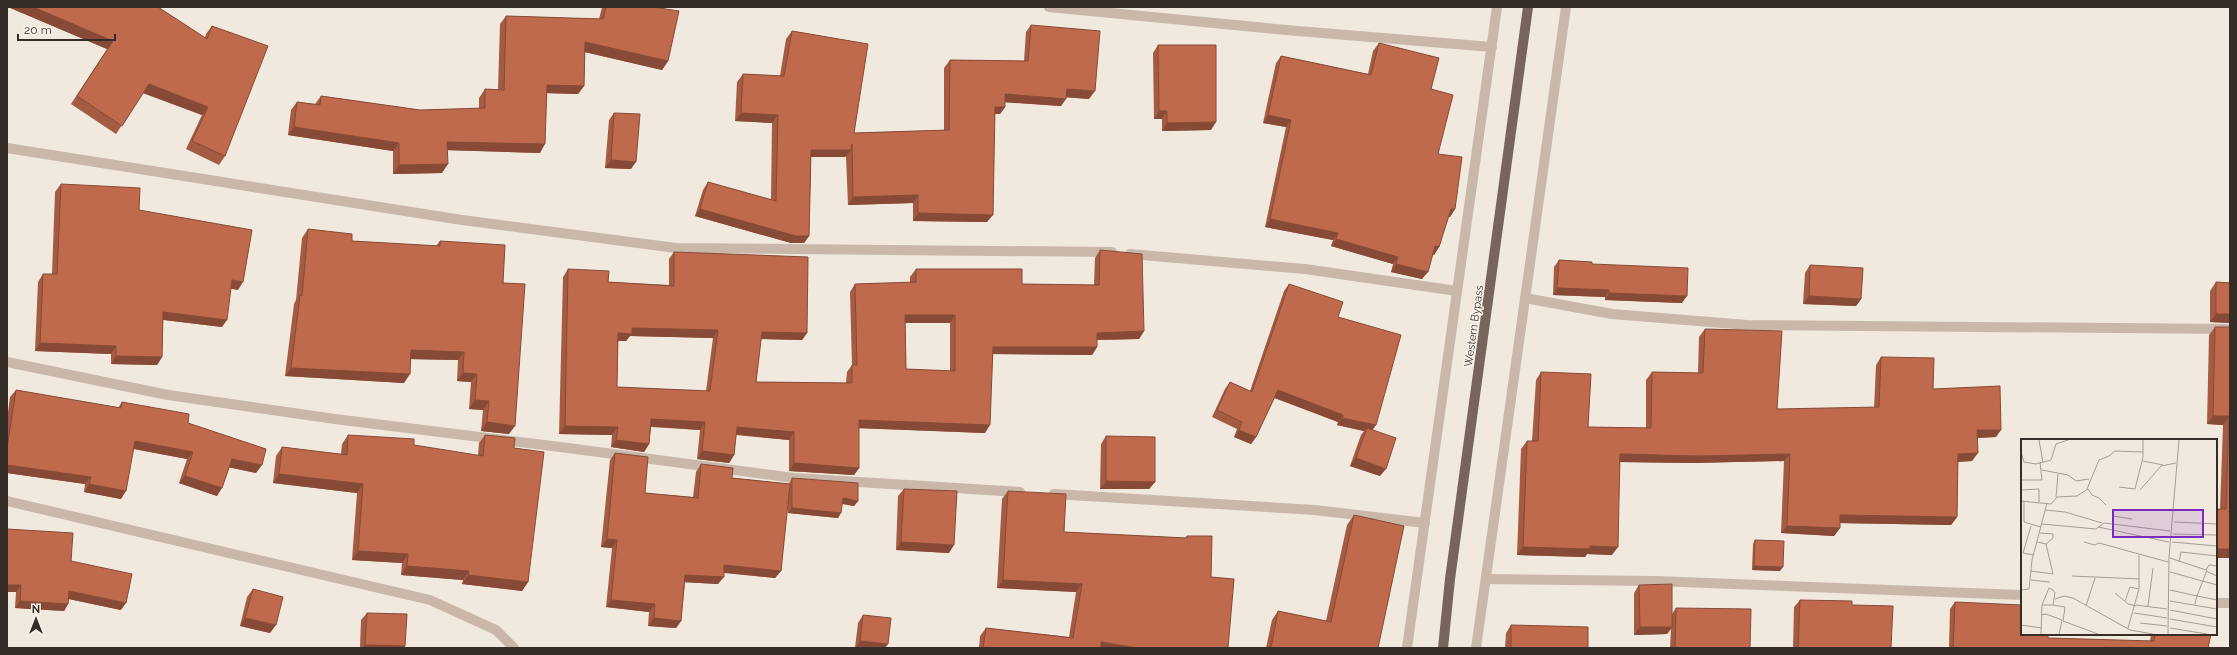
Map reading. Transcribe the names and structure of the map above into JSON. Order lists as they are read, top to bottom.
{
  "streets": {
    "main road": ["Western Bypass"]
  },
  "scale_bar": "20 m",
  "north": "top"
}
